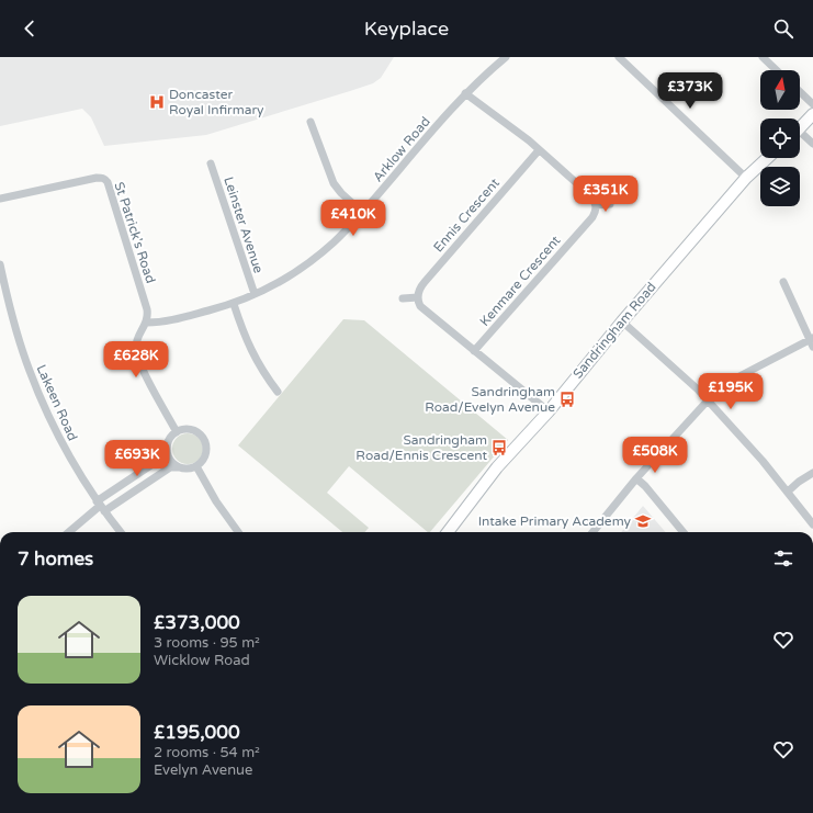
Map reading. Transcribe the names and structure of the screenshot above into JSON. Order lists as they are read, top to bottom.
{
  "streets": {
    "street": [
      "Arklow Road",
      "Ennis Crescent",
      "Leinster Avenue",
      "St Patrick's Road",
      "Kenmare Crescent",
      "Sandringham Road",
      "Lakeen Road"
    ]
  },
  "crossings": [
    ["Arklow Road", "Leinster Avenue"],
    ["Arklow Road", "St Patrick's Road"]
  ],
  "places": {
    "hospital": ["Doncaster Royal Infirmary"],
    "bus stop": ["Sandringham Road/Evelyn Avenue", "Sandringham Road/Ennis Crescent"],
    "school or university": ["Intake Primary Academy"]
  },
  "north": "top",
  "page": {
    "header": "Keyplace",
    "price": [
      "£373K",
      "£351K",
      "£410K",
      "£628K",
      "£195K",
      "£508K",
      "£693K"
    ],
    "heading": "7 homes",
    "list": [
      {
        "name": "£373,000",
        "note": "3 rooms · 95 m² · Wicklow Road"
      },
      {
        "name": "£195,000",
        "note": "2 rooms · 54 m² · Evelyn Avenue"
      }
    ]
  }
}
